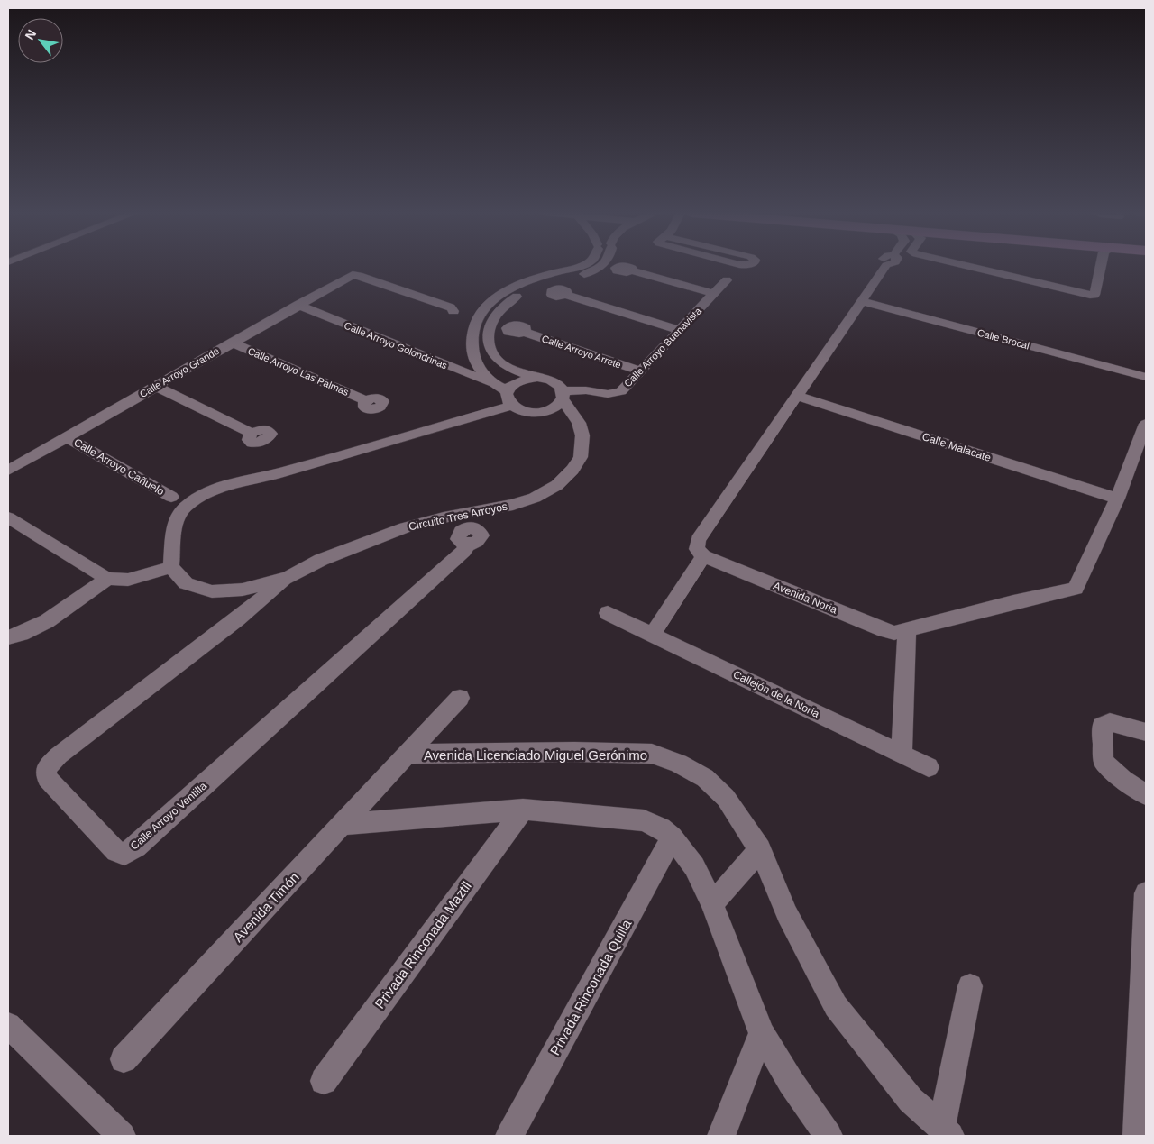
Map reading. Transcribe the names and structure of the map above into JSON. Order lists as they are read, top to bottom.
{
  "streets": {
    "street": [
      "Calle Brocal",
      "Calle Arroyo Golondrinas",
      "Calle Arroyo Buenavista",
      "Calle Arroyo Arrete",
      "Calle Arroyo Las Palmas",
      "Calle Arroyo Grande",
      "Calle Malacate",
      "Calle Arroyo Cañuelo",
      "Circuito Tres Arroyos",
      "Avenida Noria",
      "Callejón de la Noria",
      "Avenida Licenciado Miguel Gerónimo",
      "Calle Arroyo Ventilla",
      "Avenida Timón",
      "Privada Rinconada Maztil",
      "Privada Rinconada Quilla"
    ]
  },
  "crossings": [
    ["Calle Arroyo Golondrinas", "Calle Arroyo Grande"],
    ["Calle Arroyo Buenavista", "Calle Arroyo Arrete"],
    ["Calle Arroyo Buenavista", "Circuito Tres Arroyos"],
    ["Calle Arroyo Las Palmas", "Calle Arroyo Grande"],
    ["Calle Arroyo Grande", "Calle Arroyo Cañuelo"],
    ["Calle Malacate", "Avenida Noria"],
    ["Circuito Tres Arroyos", "Calle Arroyo Ventilla"],
    ["Avenida Licenciado Miguel Gerónimo", "Avenida Timón"]
  ],
  "north": "top left"
}
